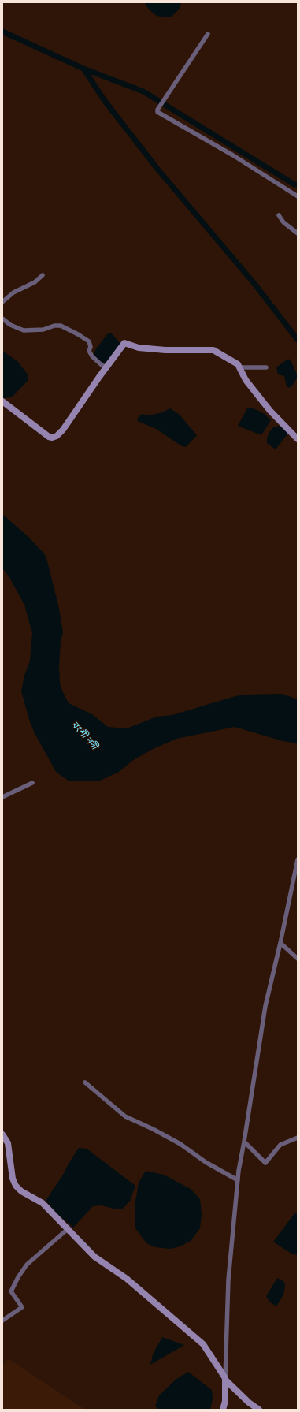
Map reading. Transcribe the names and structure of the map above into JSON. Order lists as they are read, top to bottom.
{
  "water": ["বংশী নদী"]
}
